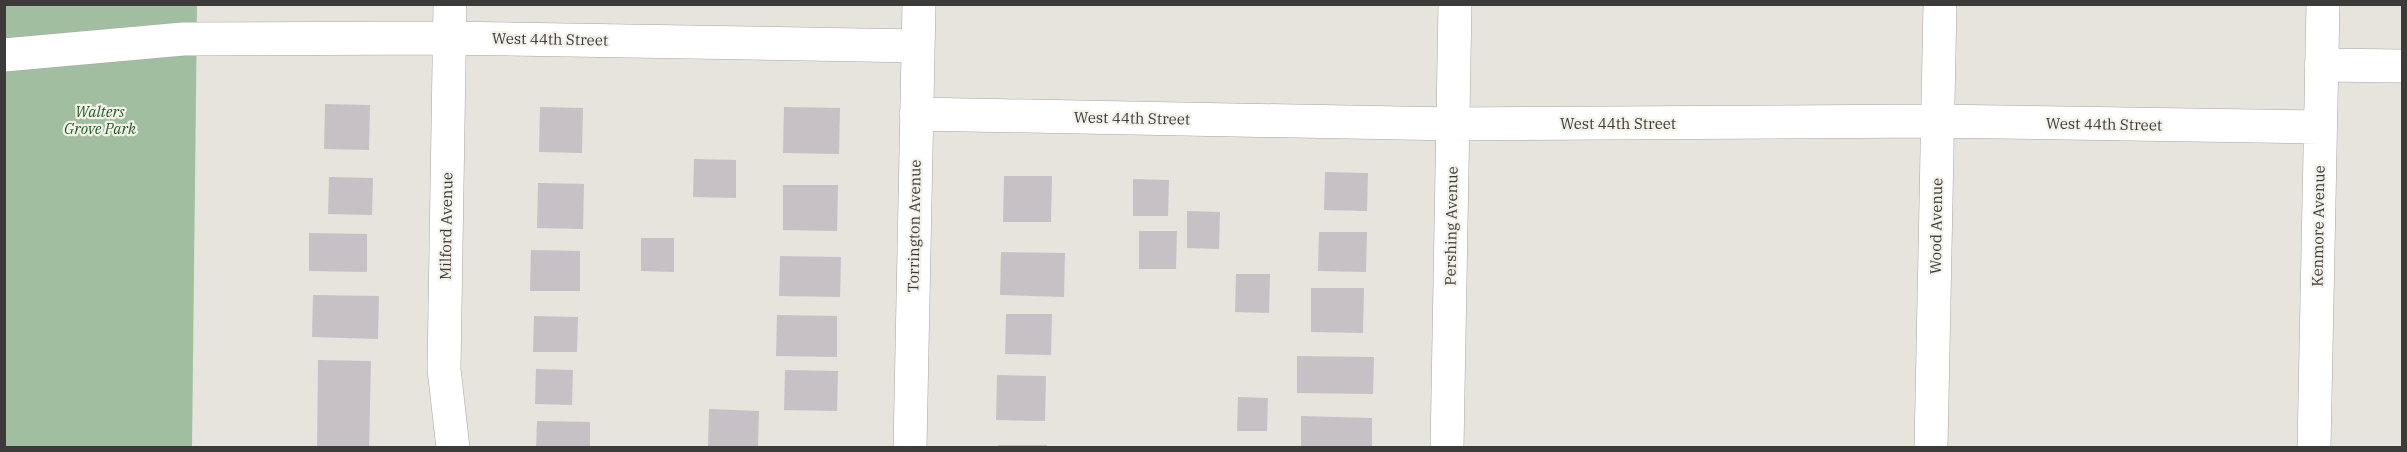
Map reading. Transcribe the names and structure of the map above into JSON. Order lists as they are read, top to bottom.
{
  "streets": {
    "street": [
      "West 44th Street",
      "Milford Avenue",
      "Torrington Avenue",
      "Pershing Avenue",
      "Wood Avenue",
      "Kenmore Avenue"
    ]
  },
  "crossings": [
    ["West 44th Street", "Milford Avenue"],
    ["West 44th Street", "Torrington Avenue"],
    ["West 44th Street", "Pershing Avenue"],
    ["West 44th Street", "Wood Avenue"],
    ["West 44th Street", "Kenmore Avenue"]
  ],
  "parks": ["Walters Grove Park"]
}
